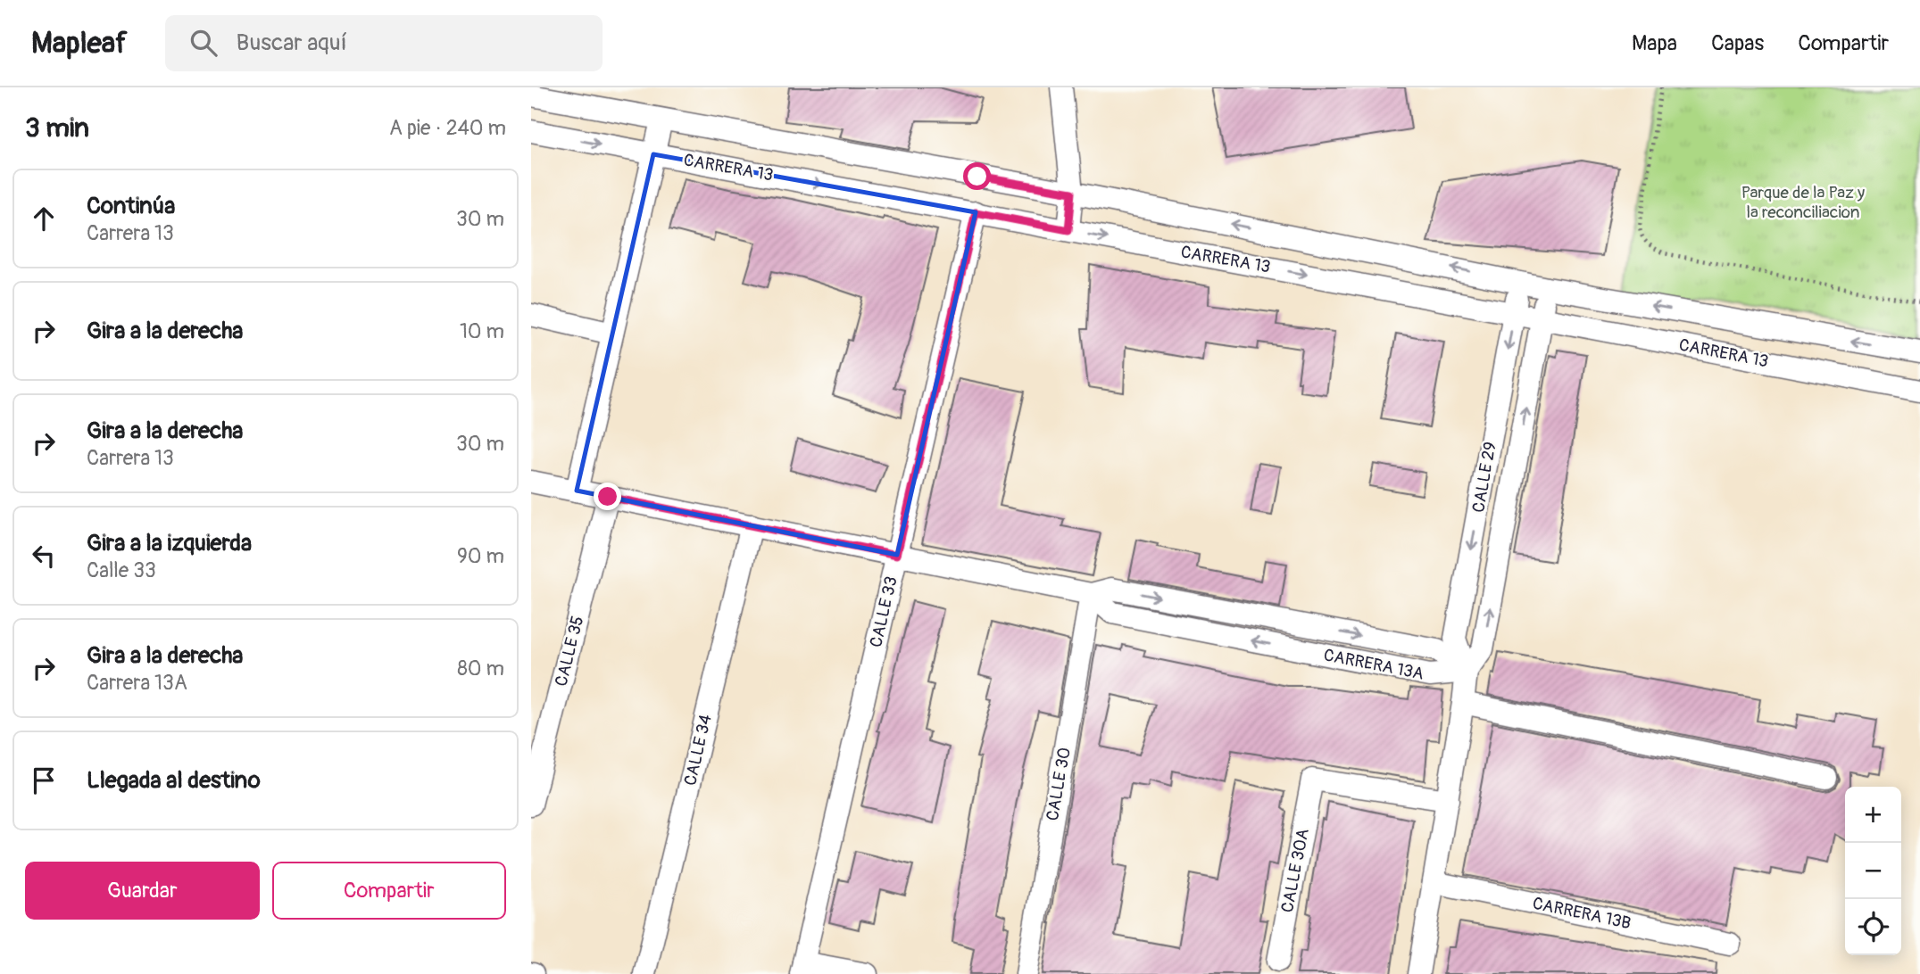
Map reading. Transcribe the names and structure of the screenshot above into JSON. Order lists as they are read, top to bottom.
{
  "streets": {
    "street": [
      "CARRERA 13",
      "CALLE 29",
      "CALLE 33",
      "CALLE 35",
      "CARRERA 13A",
      "CALLE 34",
      "CALLE 30",
      "CALLE 30A",
      "CARRERA 13B"
    ]
  },
  "crossings": [
    ["CARRERA 13", "CALLE 29"],
    ["CARRERA 13", "CALLE 33"],
    ["CALLE 29", "CARRERA 13A"],
    ["CALLE 29", "CALLE 30A"],
    ["CALLE 29", "CARRERA 13B"],
    ["CALLE 33", "CARRERA 13A"],
    ["CALLE 35", "CARRERA 13A"],
    ["CARRERA 13A", "CALLE 34"],
    ["CARRERA 13A", "CALLE 30"]
  ],
  "parks": ["Parque de la Paz y la reconciliacion"],
  "page": {
    "header": "Mapleaf",
    "search": "Buscar aquí",
    "nav": ["Mapa", "Capas", "Compartir"],
    "heading": ["3 min", "A pie · 240 m"],
    "list": [
      ["Continúa", "Carrera 13", "30 m"],
      ["Gira a la derecha", "10 m"],
      ["Gira a la derecha", "Carrera 13", "30 m"],
      ["Gira a la izquierda", "Calle 33", "90 m"],
      ["Gira a la derecha", "Carrera 13A", "80 m"],
      "Llegada al destino"
    ],
    "map_buttons": ["+", "−"],
    "buttons": ["Guardar", "Compartir"]
  }
}
